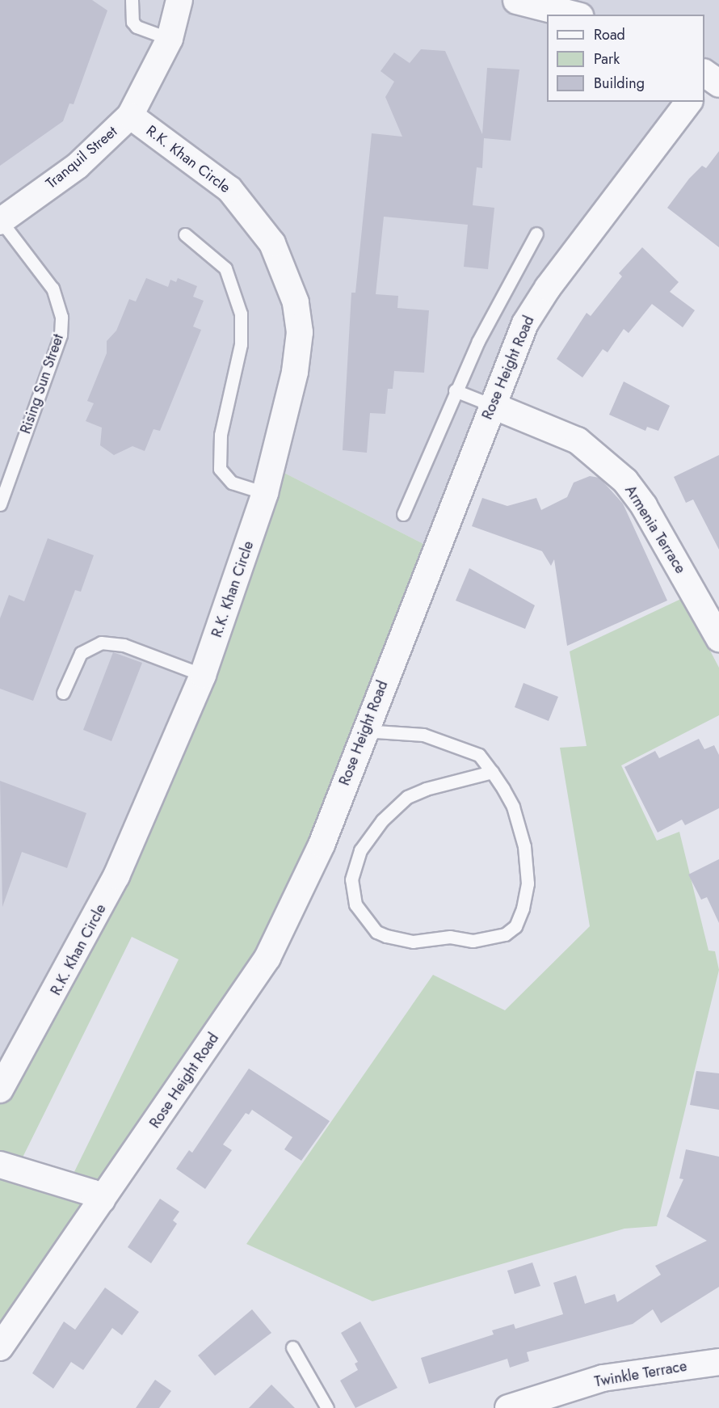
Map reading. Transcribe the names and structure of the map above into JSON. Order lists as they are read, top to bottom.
{
  "streets": {
    "street": [
      "Tranquil Street",
      "R.K. Khan Circle",
      "Rose Height Road",
      "Armenia Terrace",
      "Twinkle Terrace"
    ],
    "lane": ["Rising Sun Street"]
  },
  "crossings": [
    ["Tranquil Street", "R.K. Khan Circle"],
    ["Tranquil Street", "Rising Sun Street"],
    ["Rose Height Road", "Armenia Terrace"]
  ],
  "legend": ["Road", "Park", "Building"]
}
